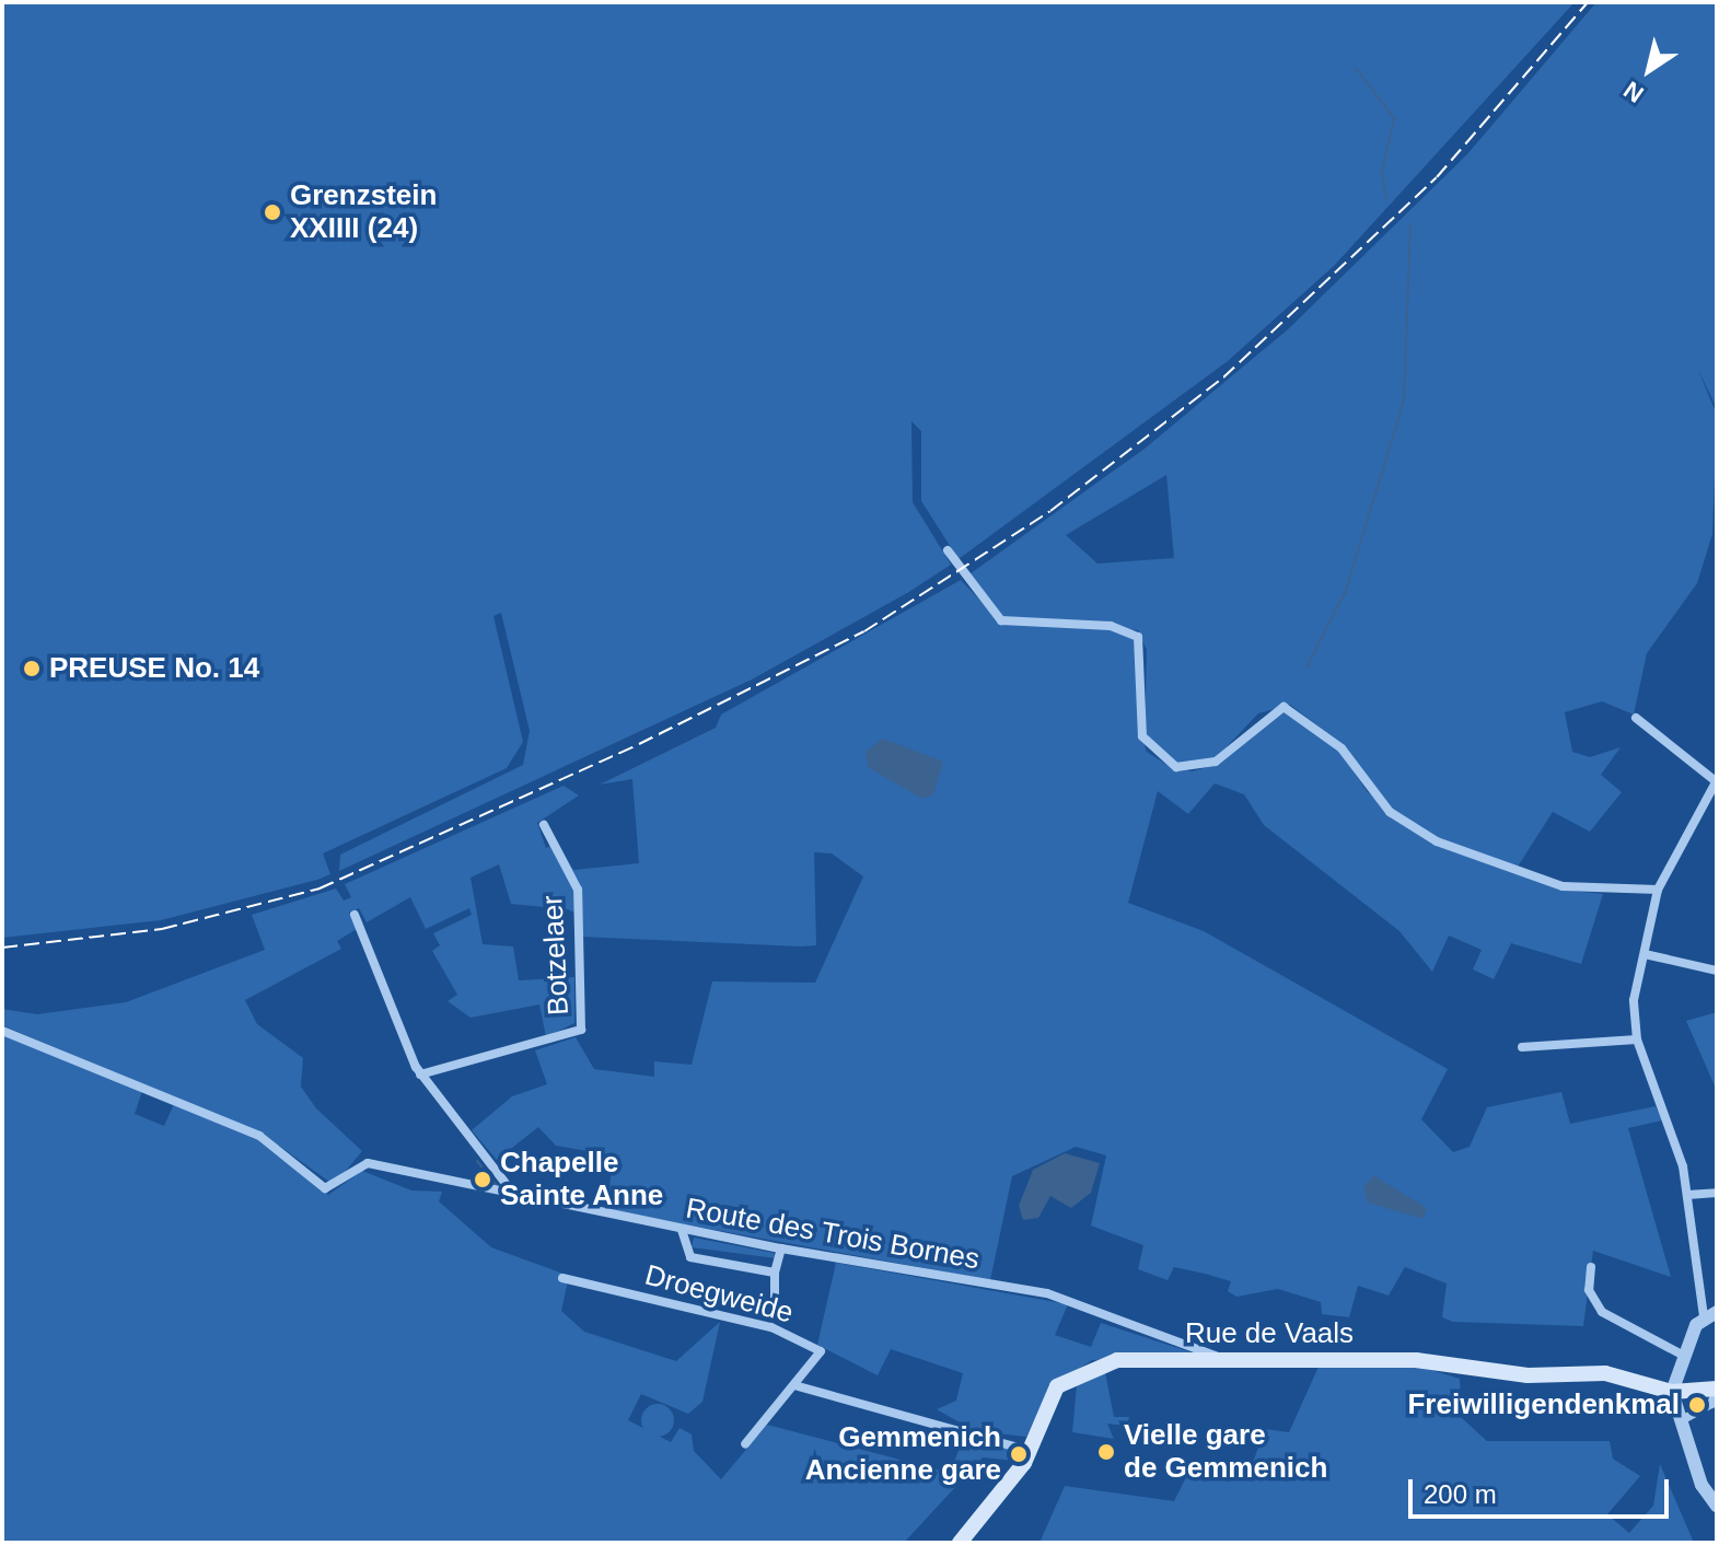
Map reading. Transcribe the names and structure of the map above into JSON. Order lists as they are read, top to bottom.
{
  "streets": {
    "main road": ["Rue de Vaals"],
    "street": ["Botzelaer", "Route des Trois Bornes", "Droegweide"]
  },
  "crossings": [
    ["Route des Trois Bornes", "Rue de Vaals"]
  ],
  "places": [
    "Grenzstein XXIIII (24)",
    "PREUSE No. 14",
    "Chapelle Sainte Anne",
    "Freiwilligendenkmal",
    "Vielle gare de Gemmenich",
    "Gemmenich Ancienne gare"
  ],
  "scale_bar": "200 m",
  "north": "bottom left"
}
